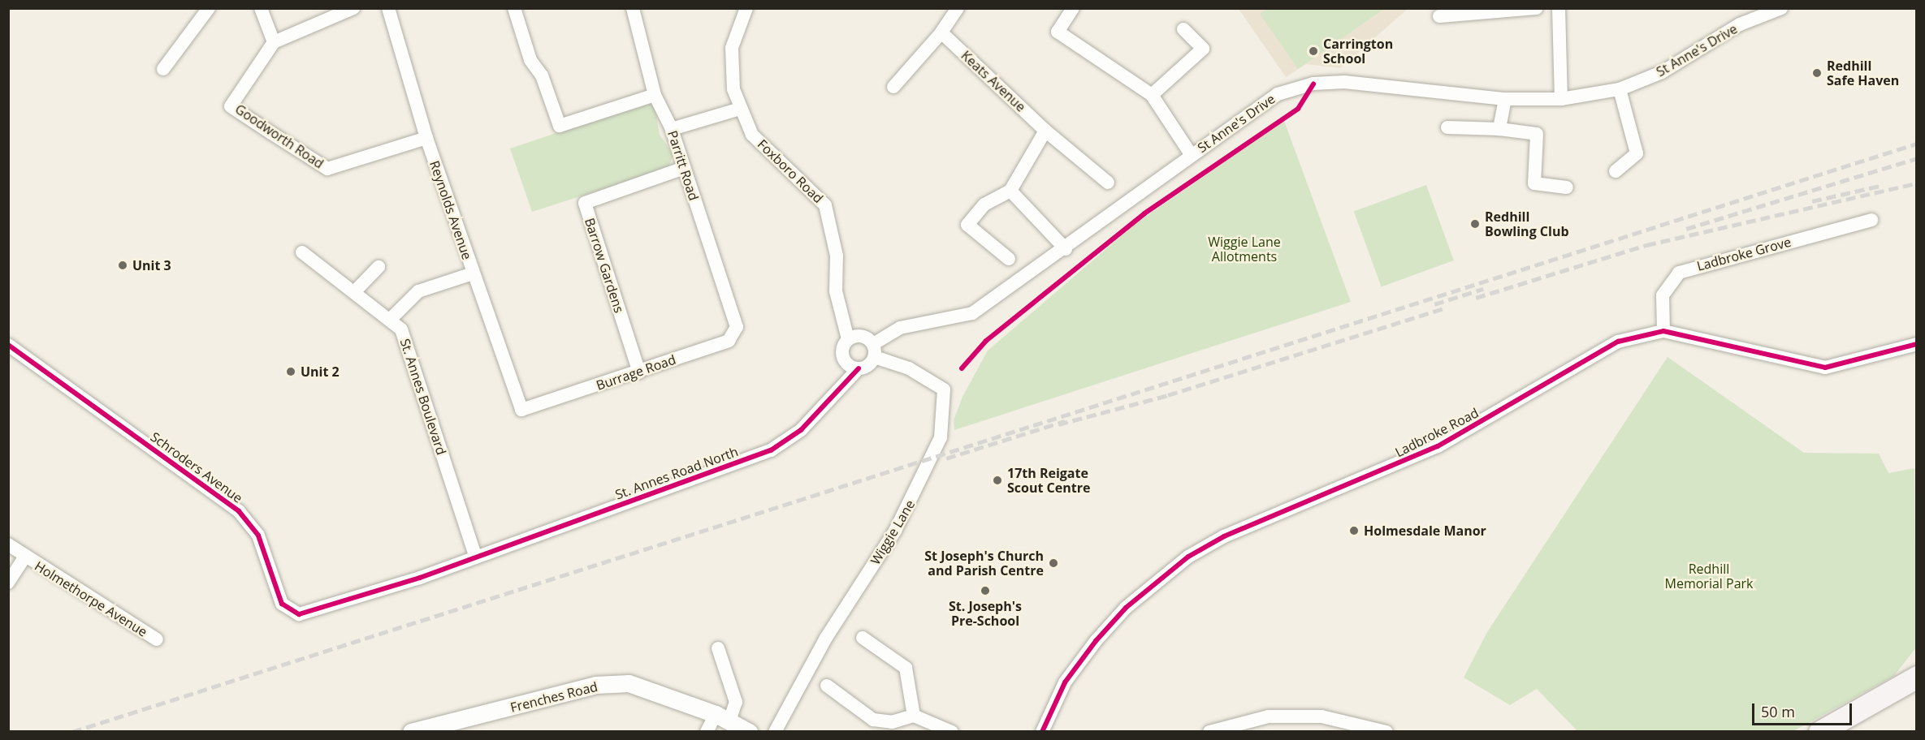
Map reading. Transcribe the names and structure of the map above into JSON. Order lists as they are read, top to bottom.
{
  "streets": {
    "street": [
      "St Anne's Drive",
      "Keats Avenue",
      "Goodworth Road",
      "Parritt Road",
      "Foxboro Road",
      "Reynolds Avenue",
      "Ladbroke Grove",
      "Barrow Gardens",
      "Burrage Road",
      "St. Annes Boulevard",
      "Ladbroke Road",
      "Schroders Avenue",
      "St. Annes Road North",
      "Wiggie Lane",
      "Holmethorpe Avenue",
      "Frenches Road"
    ]
  },
  "crossings": [
    ["St Anne's Drive", "Foxboro Road"],
    ["St Anne's Drive", "St. Annes Road North"],
    ["St Anne's Drive", "Wiggie Lane"],
    ["Goodworth Road", "Reynolds Avenue"],
    ["Parritt Road", "Barrow Gardens"],
    ["Parritt Road", "Burrage Road"],
    ["Foxboro Road", "St. Annes Road North"],
    ["Foxboro Road", "Wiggie Lane"],
    ["Reynolds Avenue", "Burrage Road"],
    ["Ladbroke Grove", "Ladbroke Road"],
    ["Barrow Gardens", "Burrage Road"],
    ["St. Annes Boulevard", "Schroders Avenue"],
    ["St. Annes Boulevard", "St. Annes Road North"],
    ["Schroders Avenue", "St. Annes Road North"],
    ["St. Annes Road North", "Wiggie Lane"]
  ],
  "parks": ["Wiggie Lane Allotments", "Redhill Memorial Park"],
  "places": [
    "Carrington School",
    "Redhill Safe Haven",
    "Redhill Bowling Club",
    "Unit 3",
    "Unit 2",
    "17th Reigate Scout Centre",
    "Holmesdale Manor",
    "St Joseph's Church and Parish Centre",
    "St. Joseph's Pre-School"
  ],
  "scale_bar": "50 m"
}
